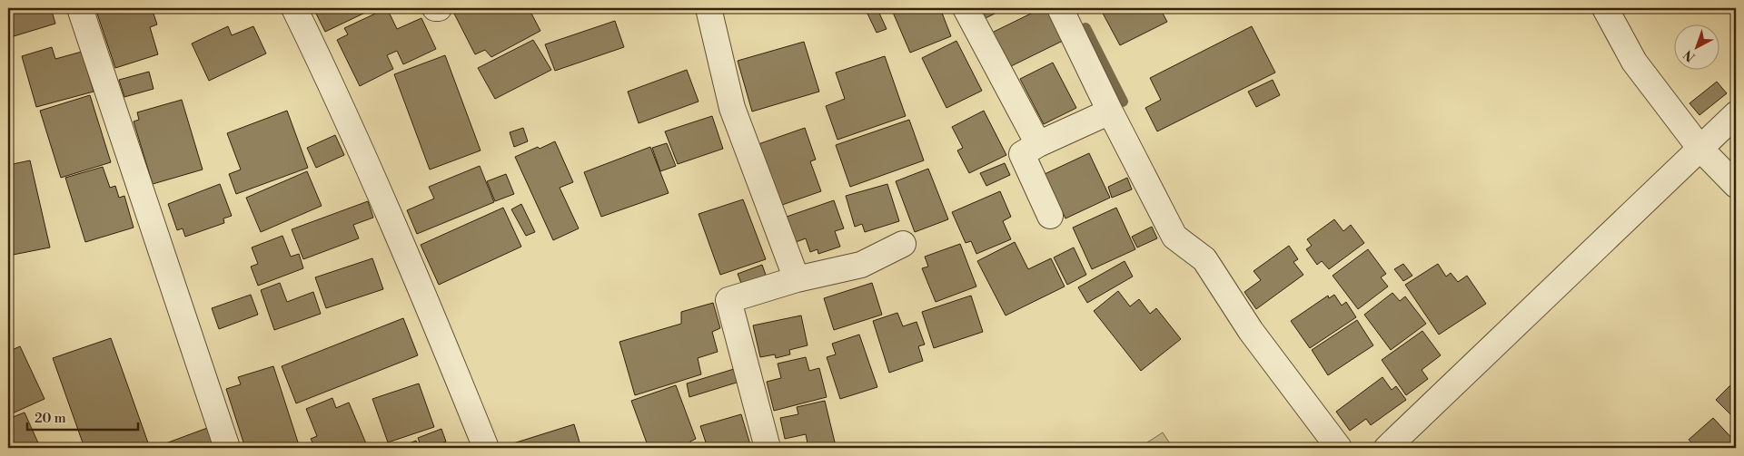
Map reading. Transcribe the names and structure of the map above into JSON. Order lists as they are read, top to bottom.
{
  "scale_bar": "20 m",
  "north": "bottom left"
}
